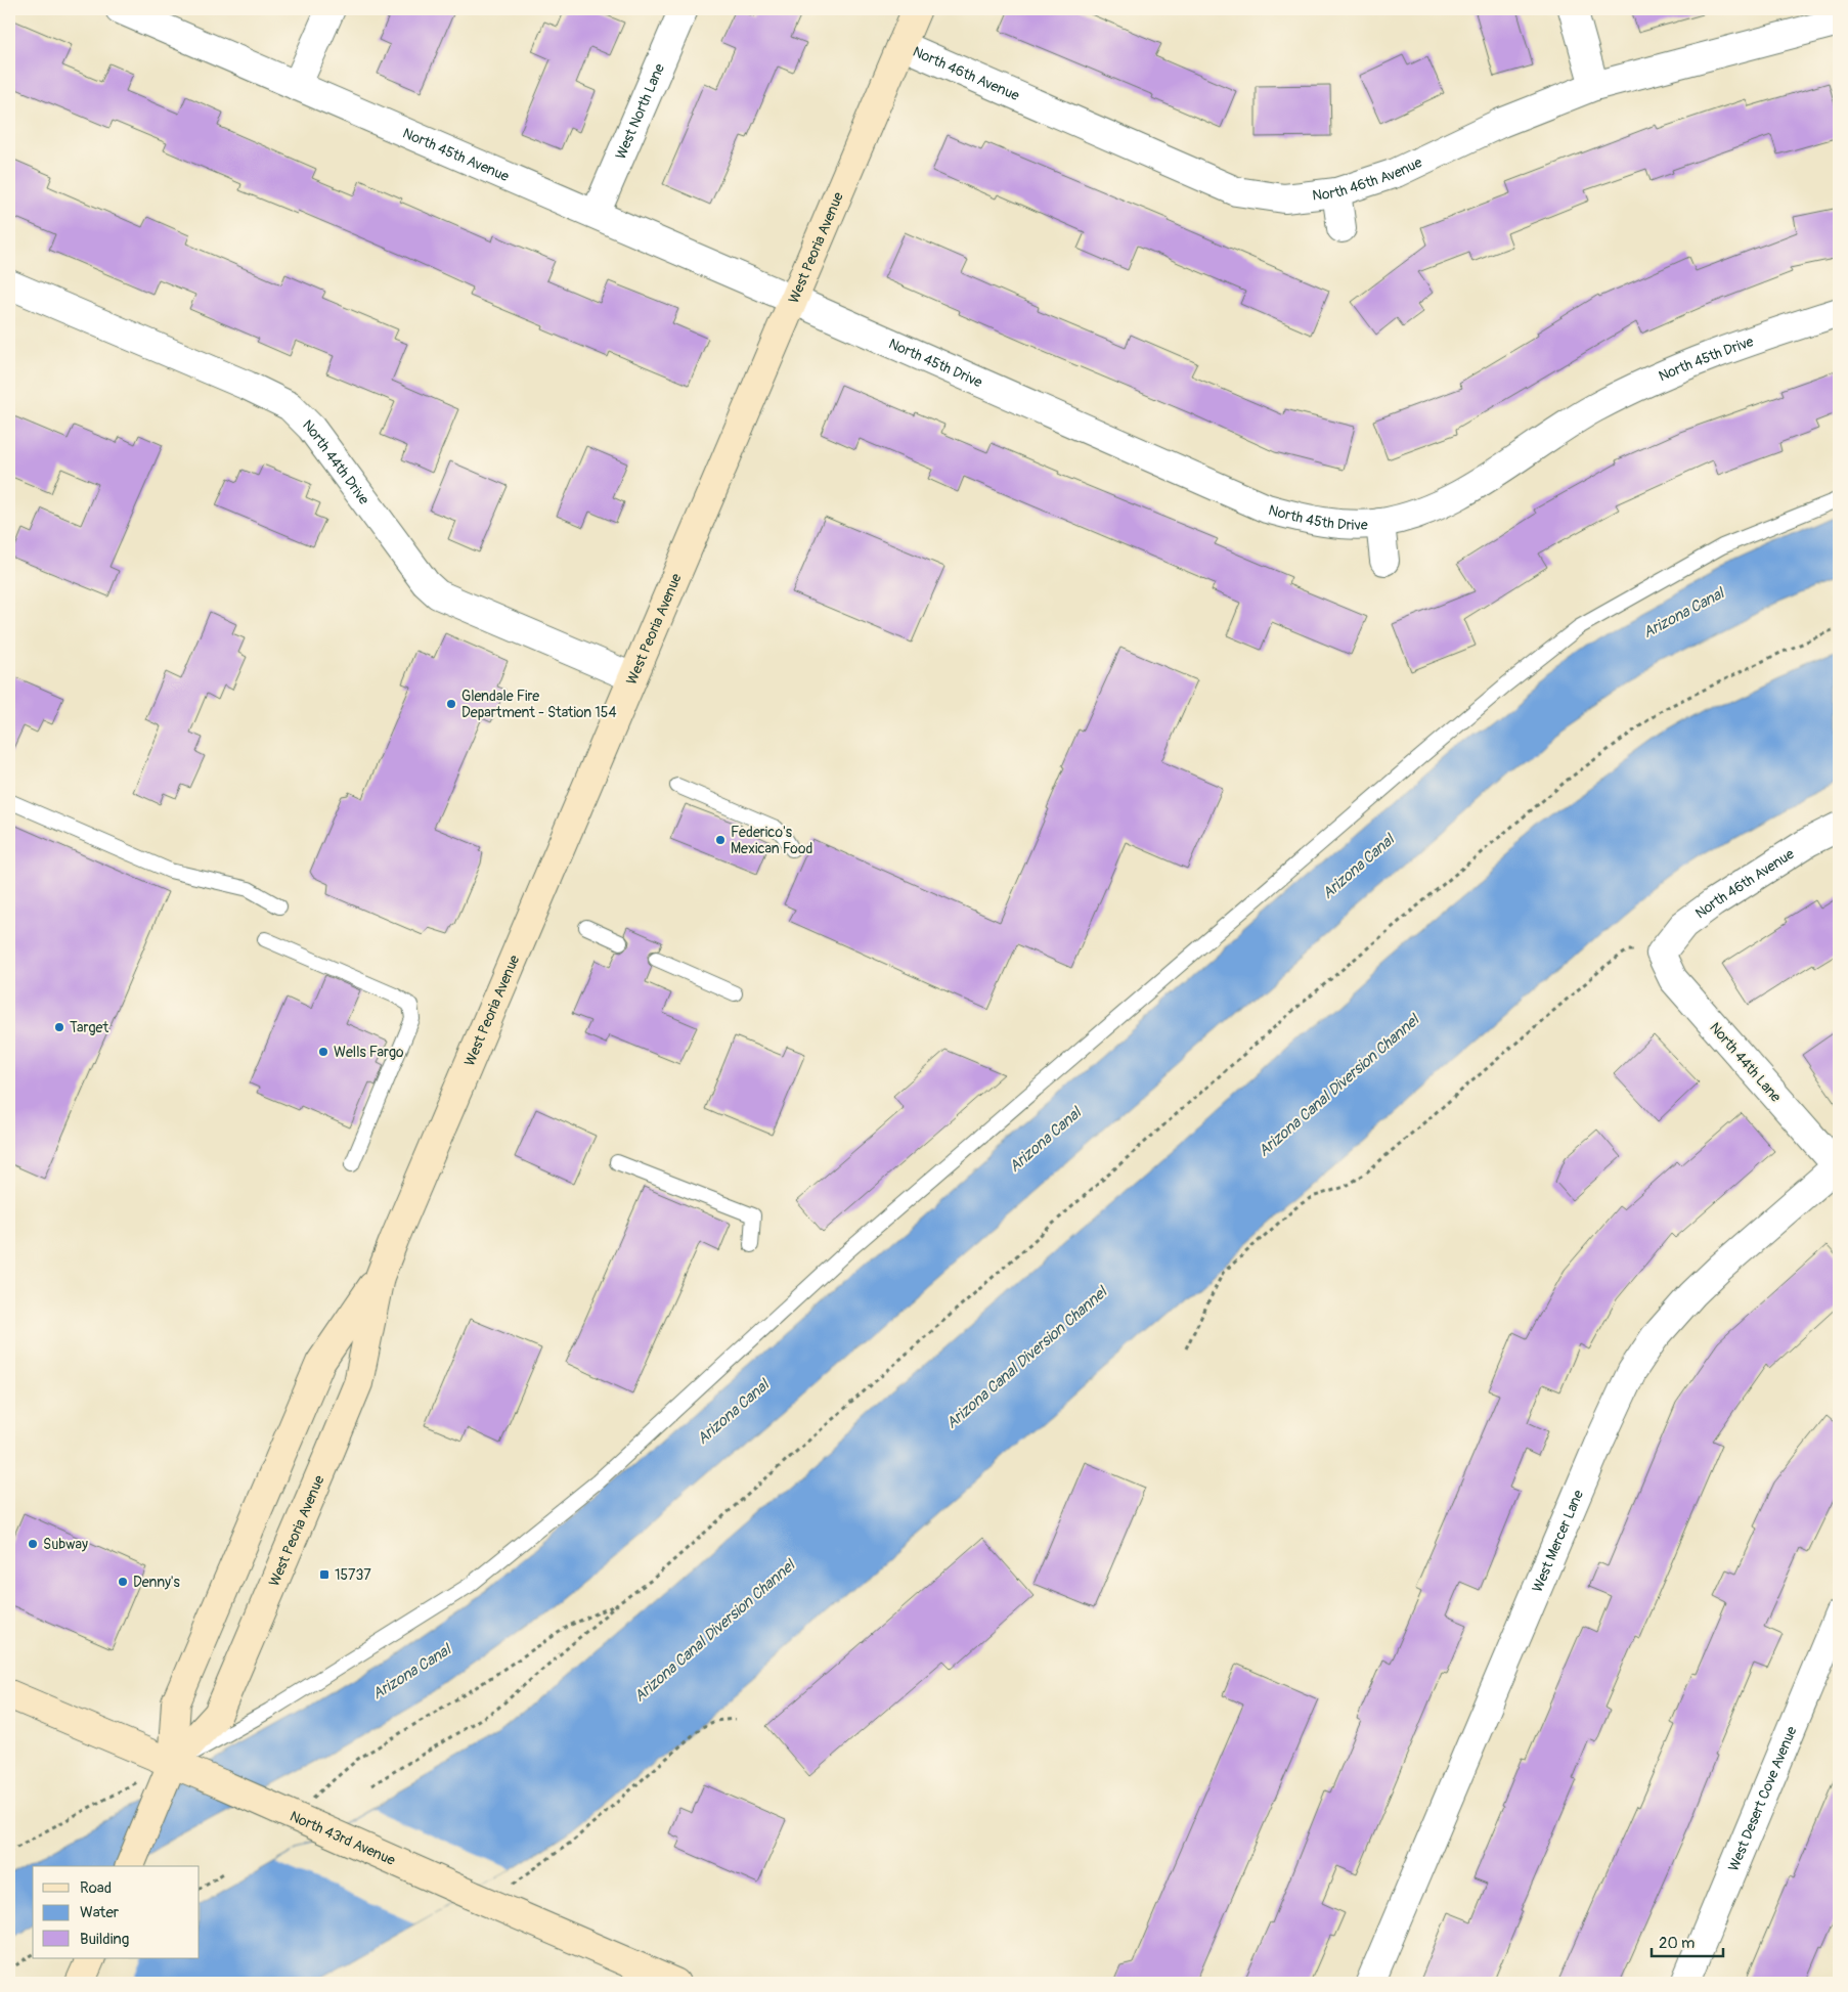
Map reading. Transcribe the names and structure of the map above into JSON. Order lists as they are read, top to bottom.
{
  "streets": {
    "main road": ["West Peoria Avenue", "North 43rd Avenue"],
    "street": [
      "North 46th Avenue",
      "West North Lane",
      "North 45th Avenue",
      "North 45th Drive",
      "North 44th Drive",
      "North 44th Lane",
      "West Mercer Lane",
      "West Desert Cove Avenue"
    ]
  },
  "crossings": [
    ["North 46th Avenue", "West Peoria Avenue"],
    ["North 46th Avenue", "North 44th Lane"],
    ["West North Lane", "North 45th Avenue"],
    ["North 45th Avenue", "West Peoria Avenue"],
    ["North 45th Avenue", "North 45th Drive"],
    ["West Peoria Avenue", "North 45th Drive"],
    ["West Peoria Avenue", "North 44th Drive"],
    ["West Peoria Avenue", "North 43rd Avenue"],
    ["North 44th Lane", "West Mercer Lane"]
  ],
  "water": ["Arizona Canal", "Arizona Canal Diversion Channel"],
  "places": {
    "other": [
      "Glendale Fire Department - Station 154",
      "Federico's Mexican Food",
      "Target",
      "Wells Fargo",
      "Subway",
      "Denny's"
    ],
    "transit": ["15737"]
  },
  "legend": ["Road", "Water", "Building"],
  "scale_bar": "20 m"
}
